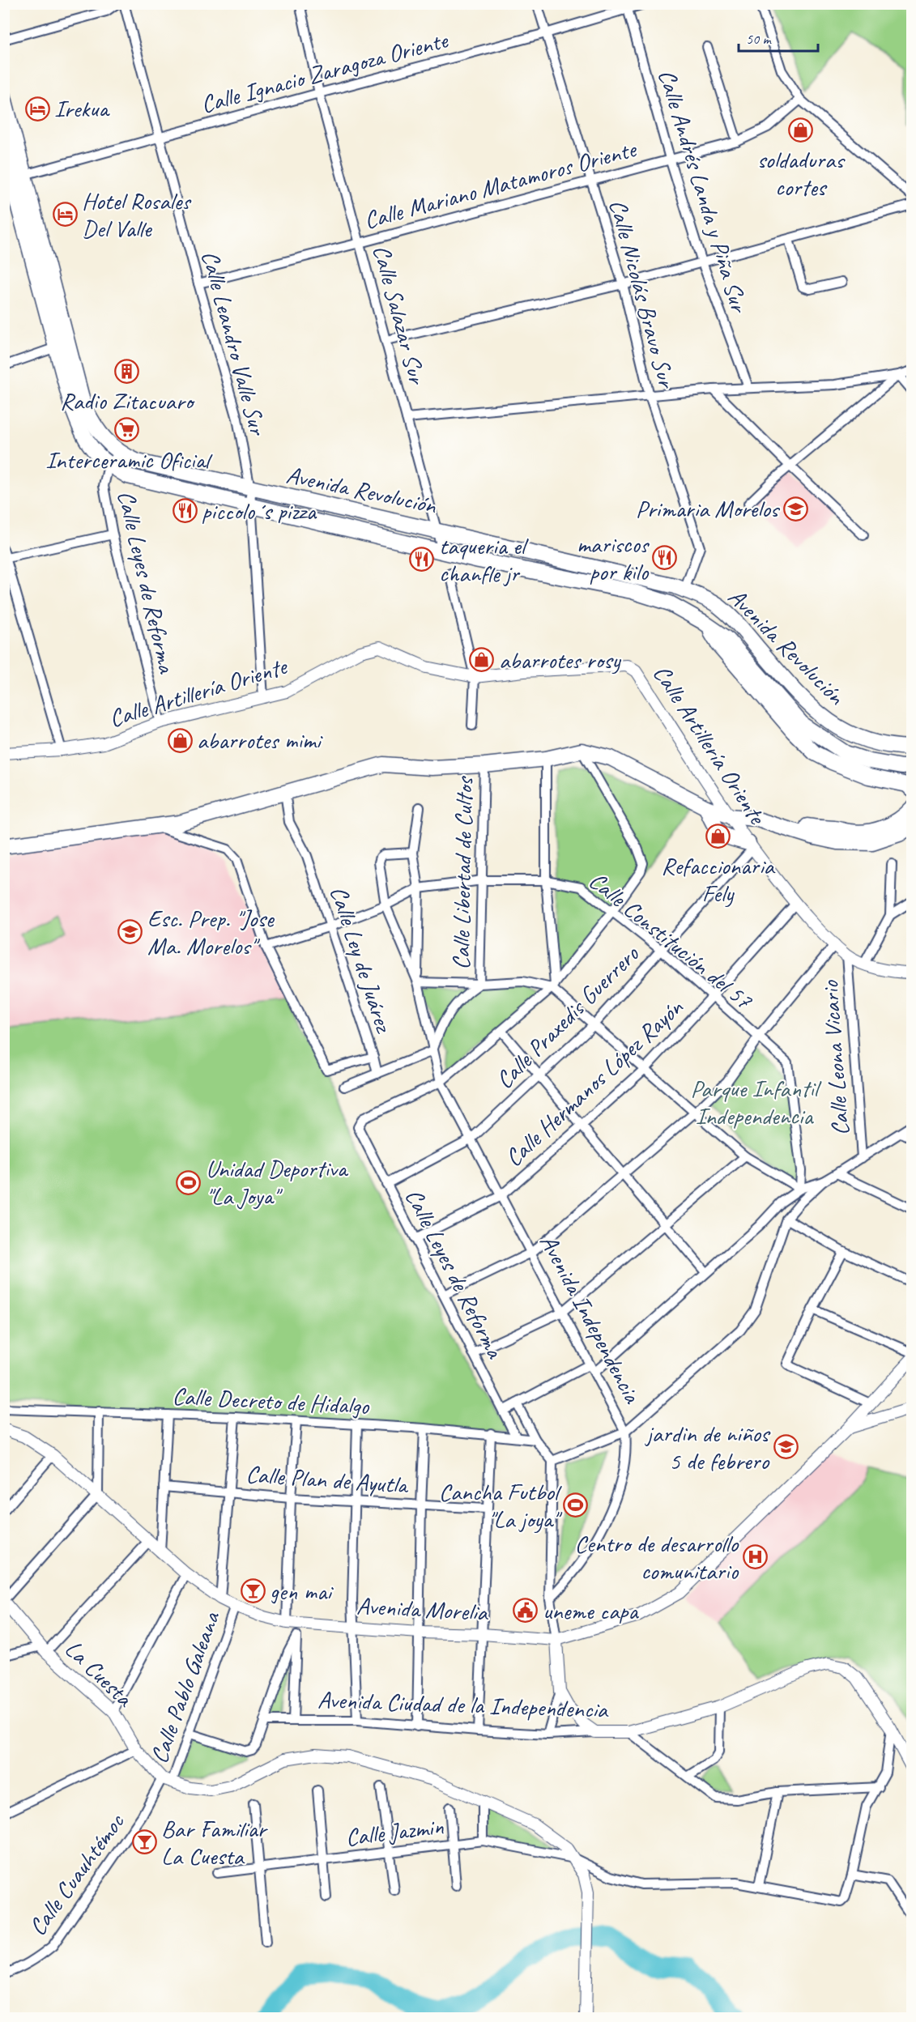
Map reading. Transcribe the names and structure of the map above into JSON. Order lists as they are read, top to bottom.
{
  "streets": {
    "main road": ["Avenida Revolución"],
    "street": [
      "Calle Ignacio Zaragoza Oriente",
      "Calle Mariano Matamoros Oriente",
      "Calle Andrés Landa y Piña Sur",
      "Calle Nicolás Bravo Sur",
      "Calle Salazar Sur",
      "Calle Leandro Valle Sur",
      "Calle Leyes de Reforma",
      "Calle Artillería Oriente",
      "Calle Libertad de Cultos",
      "Calle Constitución del 57",
      "Calle Ley de Juárez",
      "Calle Praxedis Guerrero",
      "Calle Leona Vicario",
      "Calle Hermanos López Rayón",
      "Avenida Independencia",
      "Calle Decreto de Hidalgo",
      "Calle Plan de Ayutla",
      "Avenida Morelia",
      "La Cuesta",
      "Calle Pablo Galeana",
      "Avenida Ciudad de la Independencia",
      "Calle Jazmin",
      "Calle Cuauhtémoc"
    ]
  },
  "crossings": [
    ["Calle Ignacio Zaragoza Oriente", "Calle Andrés Landa y Piña Sur"],
    ["Calle Ignacio Zaragoza Oriente", "Calle Nicolás Bravo Sur"],
    ["Calle Ignacio Zaragoza Oriente", "Calle Salazar Sur"],
    ["Calle Ignacio Zaragoza Oriente", "Calle Leandro Valle Sur"],
    ["Calle Ignacio Zaragoza Oriente", "Avenida Revolución"],
    ["Calle Mariano Matamoros Oriente", "Calle Andrés Landa y Piña Sur"],
    ["Calle Mariano Matamoros Oriente", "Calle Nicolás Bravo Sur"],
    ["Calle Mariano Matamoros Oriente", "Calle Salazar Sur"],
    ["Calle Mariano Matamoros Oriente", "Calle Leandro Valle Sur"],
    ["Calle Nicolás Bravo Sur", "Avenida Revolución"],
    ["Calle Salazar Sur", "Avenida Revolución"],
    ["Calle Leandro Valle Sur", "Avenida Revolución"],
    ["Calle Leandro Valle Sur", "Calle Artillería Oriente"],
    ["Avenida Revolución", "Calle Leyes de Reforma"],
    ["Calle Leyes de Reforma", "Calle Artillería Oriente"],
    ["Calle Leyes de Reforma", "Calle Praxedis Guerrero"],
    ["Calle Leyes de Reforma", "Calle Hermanos López Rayón"],
    ["Calle Leyes de Reforma", "Avenida Independencia"],
    ["Calle Leyes de Reforma", "Calle Decreto de Hidalgo"],
    ["Calle Artillería Oriente", "Calle Praxedis Guerrero"],
    ["Calle Artillería Oriente", "Calle Leona Vicario"],
    ["Calle Artillería Oriente", "Calle Hermanos López Rayón"],
    ["Calle Libertad de Cultos", "Calle Constitución del 57"],
    ["Calle Constitución del 57", "Calle Ley de Juárez"],
    ["Calle Constitución del 57", "Calle Praxedis Guerrero"],
    ["Calle Constitución del 57", "Calle Hermanos López Rayón"],
    ["Calle Praxedis Guerrero", "Avenida Independencia"],
    ["Calle Hermanos López Rayón", "Avenida Independencia"],
    ["Calle Decreto de Hidalgo", "Calle Pablo Galeana"],
    ["Calle Plan de Ayutla", "Calle Pablo Galeana"],
    ["Avenida Morelia", "Calle Pablo Galeana"],
    ["La Cuesta", "Calle Pablo Galeana"],
    ["La Cuesta", "Calle Cuauhtémoc"],
    ["Calle Pablo Galeana", "Calle Cuauhtémoc"]
  ],
  "parks": ["Parque Infantil Independencia"],
  "places": {
    "hotel": ["Irekua", "Hotel Rosales Del Valle"],
    "shop": [
      "soldaduras cortes",
      "abarrotes rosy",
      "abarrotes mimi",
      "Refaccionaria Fely"
    ],
    "building": ["Radio Zitacuaro"],
    "supermarket": ["Interceramic Oficial"],
    "school or university": ["Primaria Morelos", "Esc. Prep. \"Jose Ma. Morelos\"", "jardin de niños 5 de febrero"],
    "restaurant": ["piccolo´s pizza", "mariscos por kilo", "taqueria el chanfle jr"],
    "sports": ["Unidad Deportiva \"La Joya\"", "Cancha Futbol \"La joya\""],
    "hospital": ["Centro de desarrollo comunitario"],
    "bar": ["gen mai", "Bar Familiar La Cuesta"],
    "public building": ["uneme capa"]
  },
  "scale_bar": "50 m"
}
